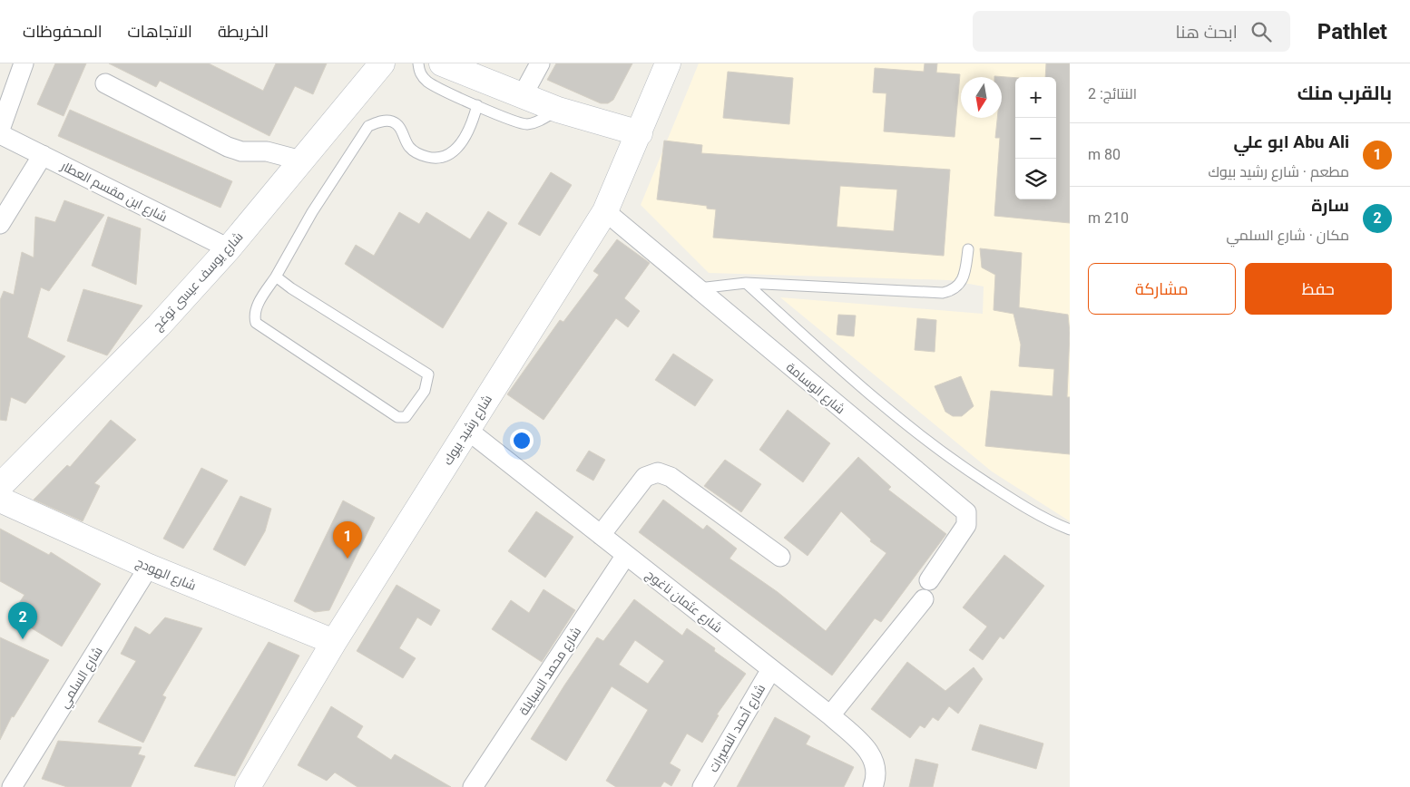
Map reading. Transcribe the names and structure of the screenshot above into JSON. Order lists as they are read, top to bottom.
{
  "streets": {
    "street": [
      "شارع ابن مقسم العطار",
      "شارع يوسف عيسى توغج",
      "شارع الوسامة",
      "شارع رشيد بيوك",
      "شارع الهودج",
      "شارع عثمان ناغوج",
      "شارع محمد السبايلة",
      "شارع السلمي",
      "شارع أحمد النصيرات"
    ]
  },
  "crossings": [
    ["شارع ابن مقسم العطار", "شارع يوسف عيسى توغج"],
    ["شارع الوسامة", "شارع رشيد بيوك"],
    ["شارع رشيد بيوك", "شارع الهودج"],
    ["شارع رشيد بيوك", "شارع عثمان ناغوج"],
    ["شارع الهودج", "شارع السلمي"],
    ["شارع عثمان ناغوج", "شارع محمد السبايلة"],
    ["شارع عثمان ناغوج", "شارع أحمد النصيرات"]
  ],
  "north": "bottom",
  "page": {
    "header": "Pathlet",
    "search": "ابحث هنا",
    "nav": ["الخريطة", "الاتجاهات", "المحفوظات"],
    "heading": ["بالقرب منك", "النتائج: 2"],
    "map_buttons": ["+", "−"],
    "list": [
      {
        "mark": "1",
        "name": "Abu Ali ابو علي",
        "note": "مطعم · شارع رشيد بيوك",
        "value": "80 m"
      },
      {
        "mark": "2",
        "name": "سارة",
        "note": "مكان · شارع السلمي",
        "value": "210 m"
      }
    ],
    "buttons": ["حفظ", "مشاركة"],
    "pins": ["1", "2"]
  }
}
